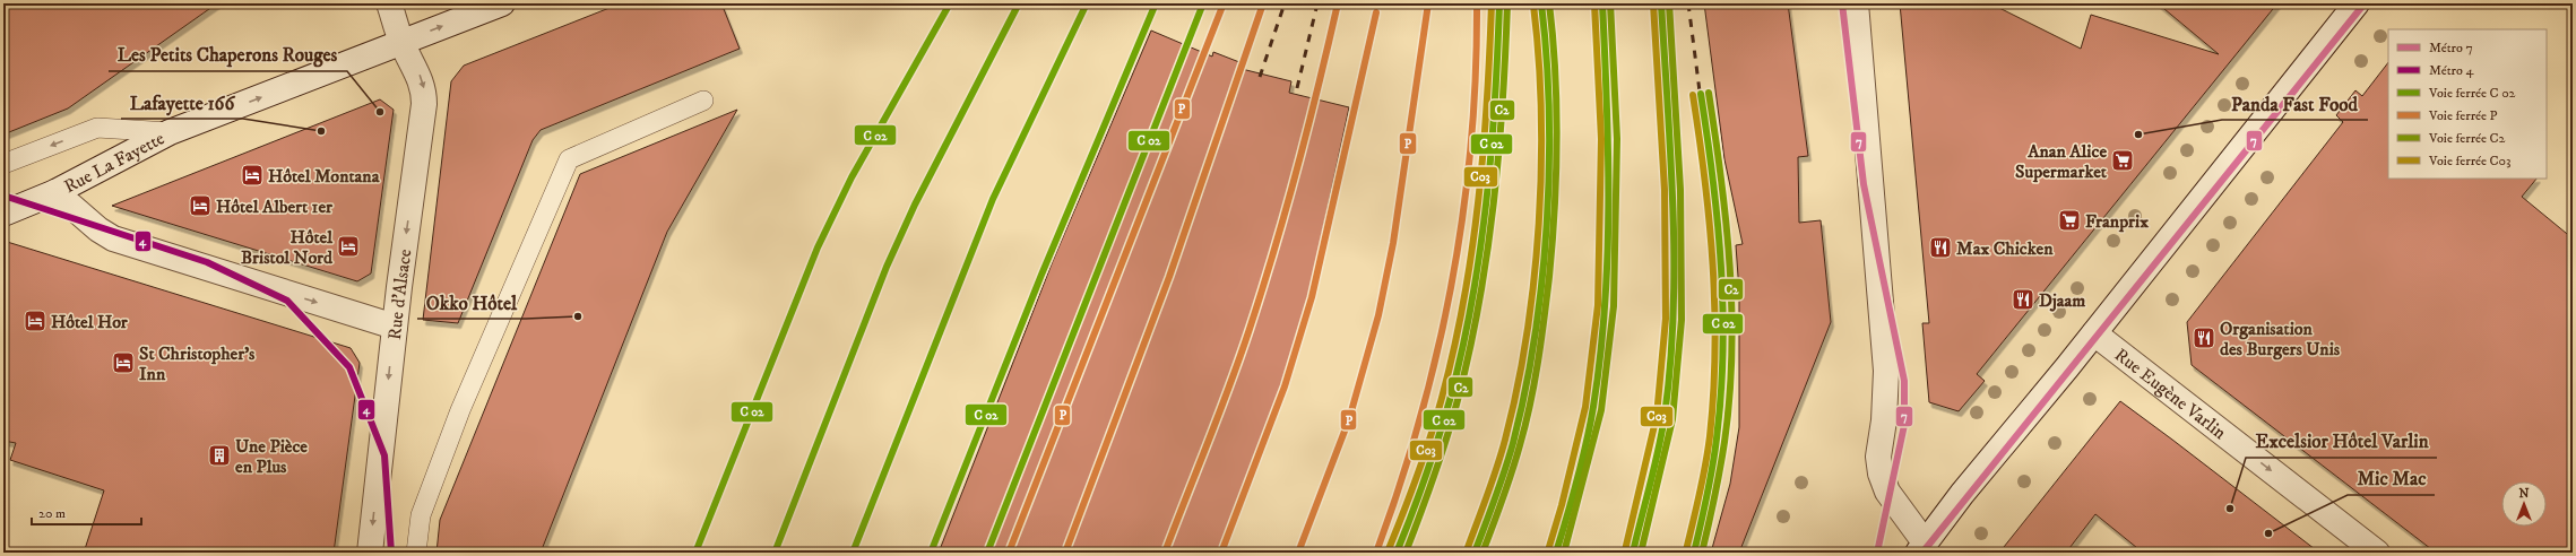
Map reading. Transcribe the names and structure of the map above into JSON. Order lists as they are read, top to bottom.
{
  "streets": {
    "street": ["Rue La Fayette", "Rue d'Alsace", "Rue Eugène Varlin"]
  },
  "crossings": [
    ["Rue La Fayette", "Rue d'Alsace"]
  ],
  "one_way": ["Rue La Fayette", "Rue d'Alsace", "Rue Eugène Varlin"],
  "places": {
    "other": [
      "Les Petits Chaperons Rouges",
      "Lafayette 166",
      "Panda Fast Food",
      "Okko Hôtel",
      "Excelsior Hôtel Varlin",
      "Mic Mac"
    ],
    "supermarket": ["Anan Alice Supermarket", "Franprix"],
    "hotel": [
      "Hôtel Montana",
      "Hôtel Albert 1er",
      "Hôtel Bristol Nord",
      "Hôtel Hor",
      "St Christopher's Inn"
    ],
    "restaurant": ["Max Chicken", "Djaam", "Organisation des Burgers Unis"],
    "building": ["Une Pièce en Plus"]
  },
  "lines": [
    "metro line 7",
    "rail line P",
    "rail line C2",
    "rail line C03",
    "metro line 4"
  ],
  "legend": [
    "Métro 7",
    "Métro 4",
    "Voie ferrée C 02",
    "Voie ferrée P",
    "Voie ferrée C2",
    "Voie ferrée C03"
  ],
  "scale_bar": "20 m",
  "north": "top"
}
